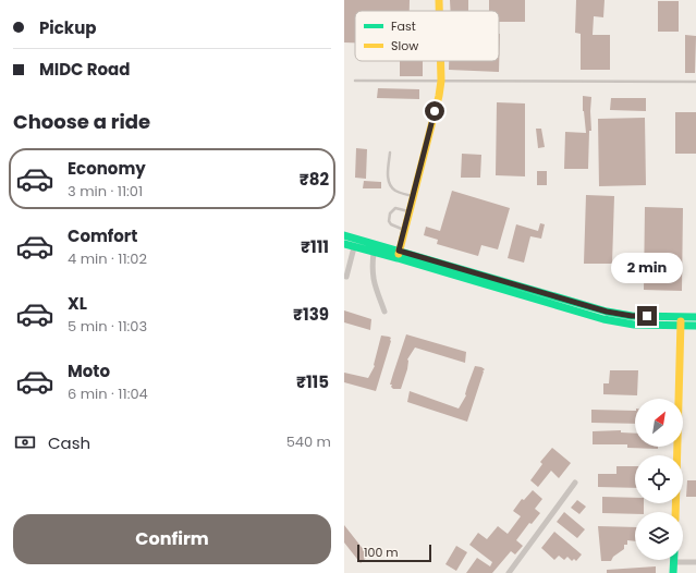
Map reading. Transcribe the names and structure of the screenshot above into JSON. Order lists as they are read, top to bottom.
{
  "legend": ["Fast", "Slow"],
  "scale_bar": "100 m",
  "north": "top right",
  "page": {
    "banner": ["Pickup", "MIDC Road"],
    "heading": "Choose a ride",
    "list": [
      {
        "name": "Economy",
        "note": "3 min · 11:01",
        "value": "₹82"
      },
      {
        "name": "Comfort",
        "note": "4 min · 11:02",
        "value": "₹111"
      },
      {
        "name": "XL",
        "note": "5 min · 11:03",
        "value": "₹139"
      },
      {
        "name": "Moto",
        "note": "6 min · 11:04",
        "value": "₹115"
      }
    ],
    "bubble": "2 min",
    "pay": ["Cash", "540 m"],
    "buttons": "Confirm",
    "scale": "100 m"
  }
}
